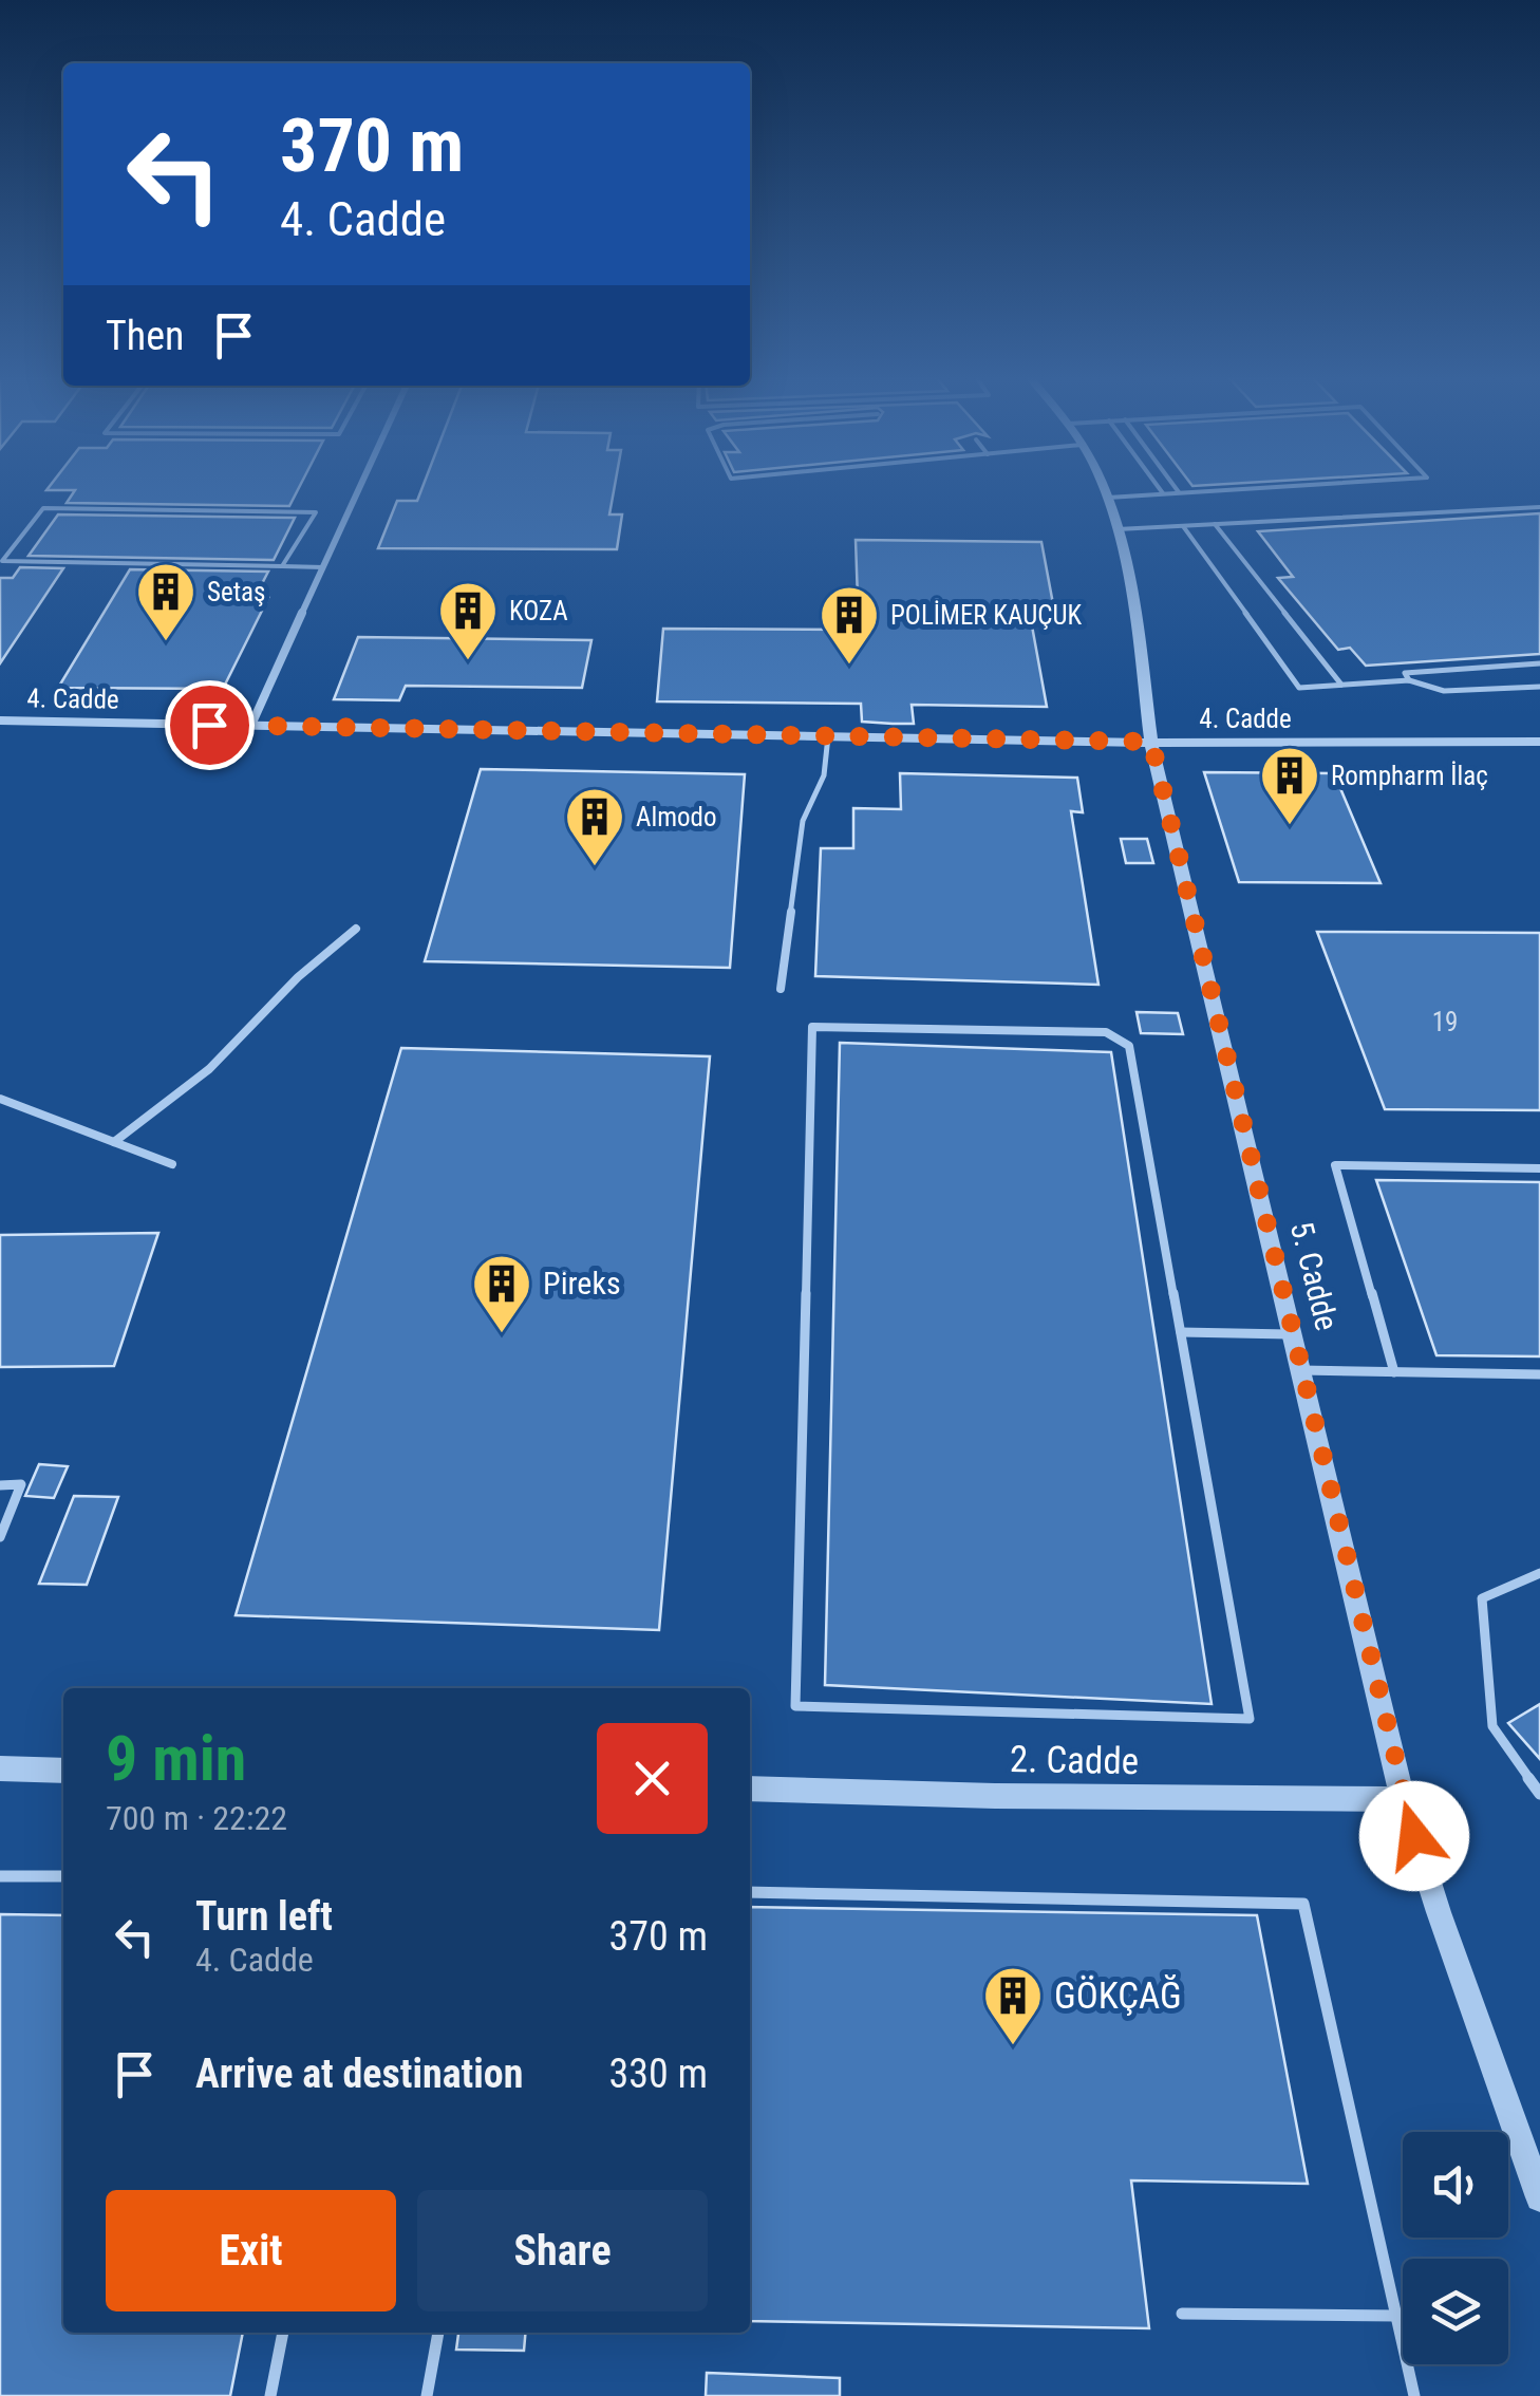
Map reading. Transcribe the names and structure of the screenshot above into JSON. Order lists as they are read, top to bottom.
{
  "streets": {
    "street": ["4. Cadde", "5. Cadde", "2. Cadde"]
  },
  "crossings": [
    ["4. Cadde", "5. Cadde"],
    ["5. Cadde", "2. Cadde"]
  ],
  "places": {
    "building": [
      "Setaş",
      "KOZA",
      "POLİMER KAUÇUK",
      "Rompharm İlaç",
      "Almodo",
      "Pireks",
      "GÖKÇAĞ"
    ]
  },
  "house_numbers": ["19"],
  "page": {
    "turn": ["370 m", "4. Cadde"],
    "then": "Then",
    "heading": ["9 min", "700 m · 22:22"],
    "list": [
      {
        "name": "Turn left",
        "note": "4. Cadde",
        "value": "370 m"
      },
      {
        "name": "Arrive at destination",
        "value": "330 m"
      }
    ],
    "buttons": ["Exit", "Share"]
  }
}
